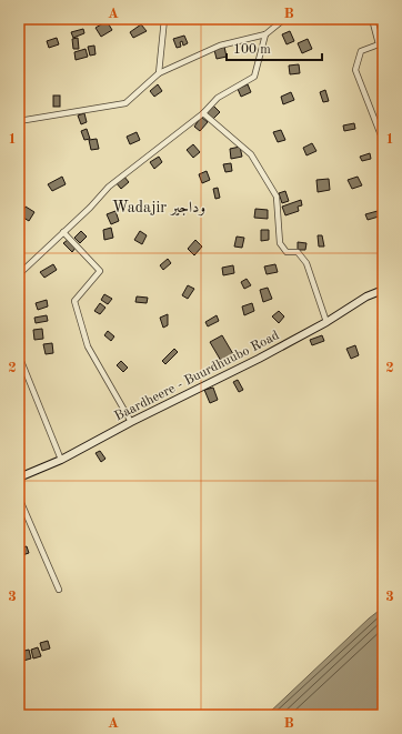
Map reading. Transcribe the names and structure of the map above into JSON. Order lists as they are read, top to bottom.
{
  "streets": {
    "main road": ["Baardheere - Buurdhuubo Road"]
  },
  "districts": ["Wadajir وداجير"],
  "scale_bar": "100 m",
  "grid": {
    "columns": ["A", "B"],
    "rows": ["1", "2", "3"]
  }
}
